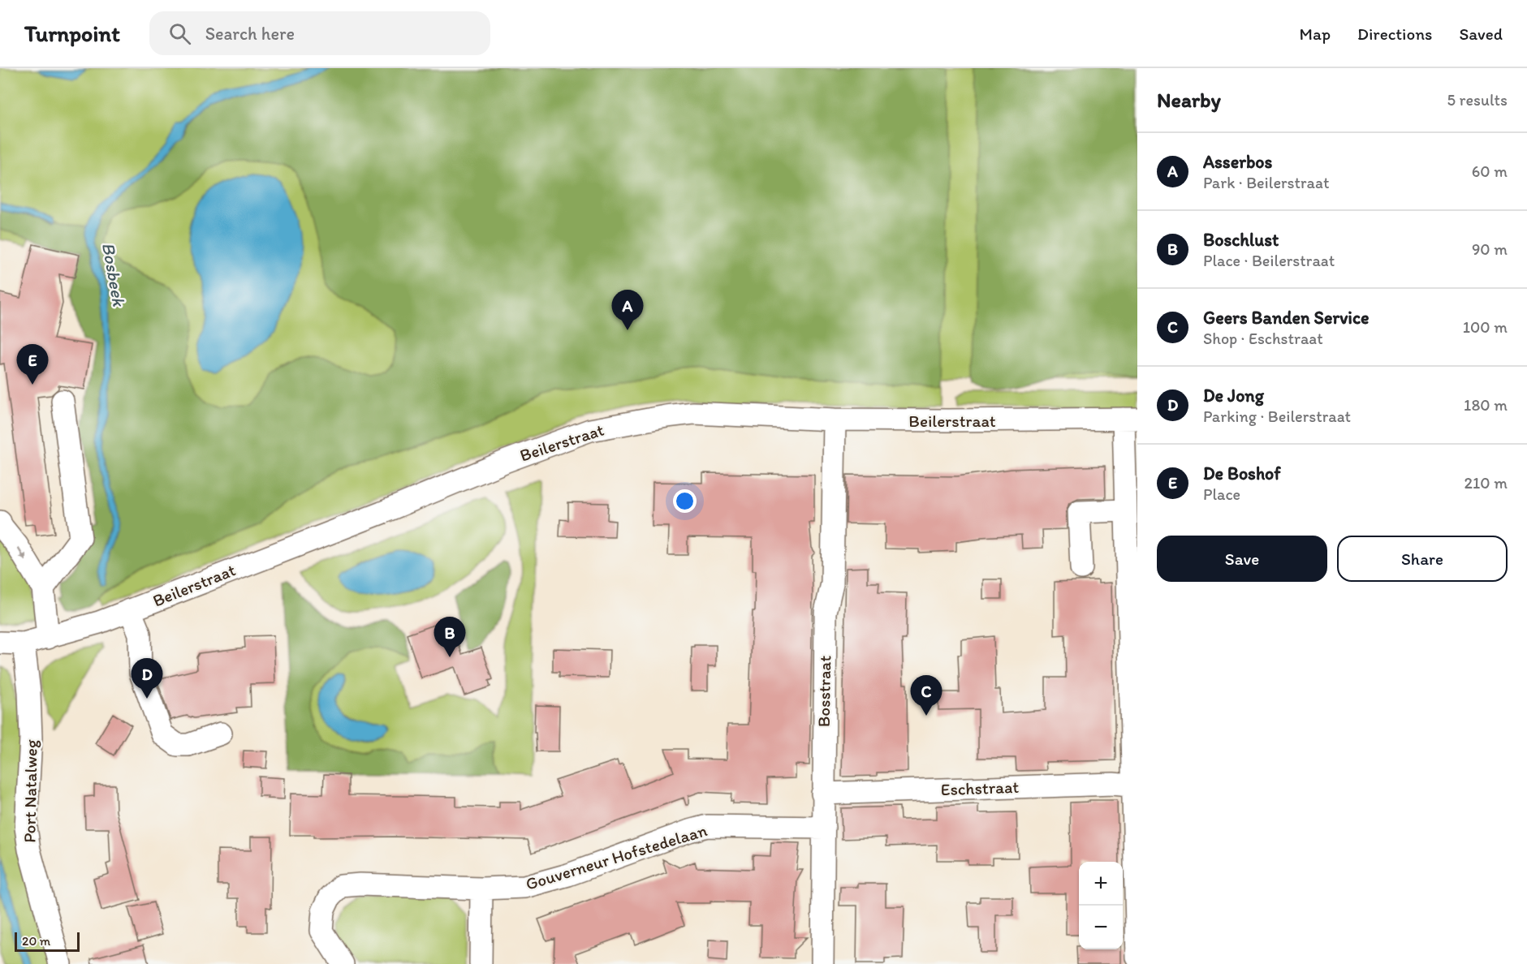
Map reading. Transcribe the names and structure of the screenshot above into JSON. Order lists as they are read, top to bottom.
{
  "streets": {
    "street": [
      "Beilerstraat",
      "Bosstraat",
      "Eschstraat",
      "Port Natalweg",
      "Gouverneur Hofstedelaan"
    ]
  },
  "crossings": [
    ["Beilerstraat", "Bosstraat"],
    ["Beilerstraat", "Port Natalweg"],
    ["Bosstraat", "Eschstraat"],
    ["Bosstraat", "Gouverneur Hofstedelaan"]
  ],
  "water": ["Bosbeek"],
  "scale_bar": "20 m",
  "page": {
    "header": "Turnpoint",
    "search": "Search here",
    "nav": ["Map", "Directions", "Saved"],
    "heading": ["Nearby", "5 results"],
    "list": [
      {
        "mark": "A",
        "name": "Asserbos",
        "note": "Park · Beilerstraat",
        "value": "60 m"
      },
      {
        "mark": "B",
        "name": "Boschlust",
        "note": "Place · Beilerstraat",
        "value": "90 m"
      },
      {
        "mark": "C",
        "name": "Geers Banden Service",
        "note": "Shop · Eschstraat",
        "value": "100 m"
      },
      {
        "mark": "D",
        "name": "De Jong",
        "note": "Parking · Beilerstraat",
        "value": "180 m"
      },
      {
        "mark": "E",
        "name": "De Boshof",
        "note": "Place",
        "value": "210 m"
      }
    ],
    "pins": [
      "A",
      "E",
      "B",
      "D",
      "C"
    ],
    "buttons": ["Save", "Share"],
    "map_buttons": ["+", "−"],
    "scale": "20 m"
  }
}
